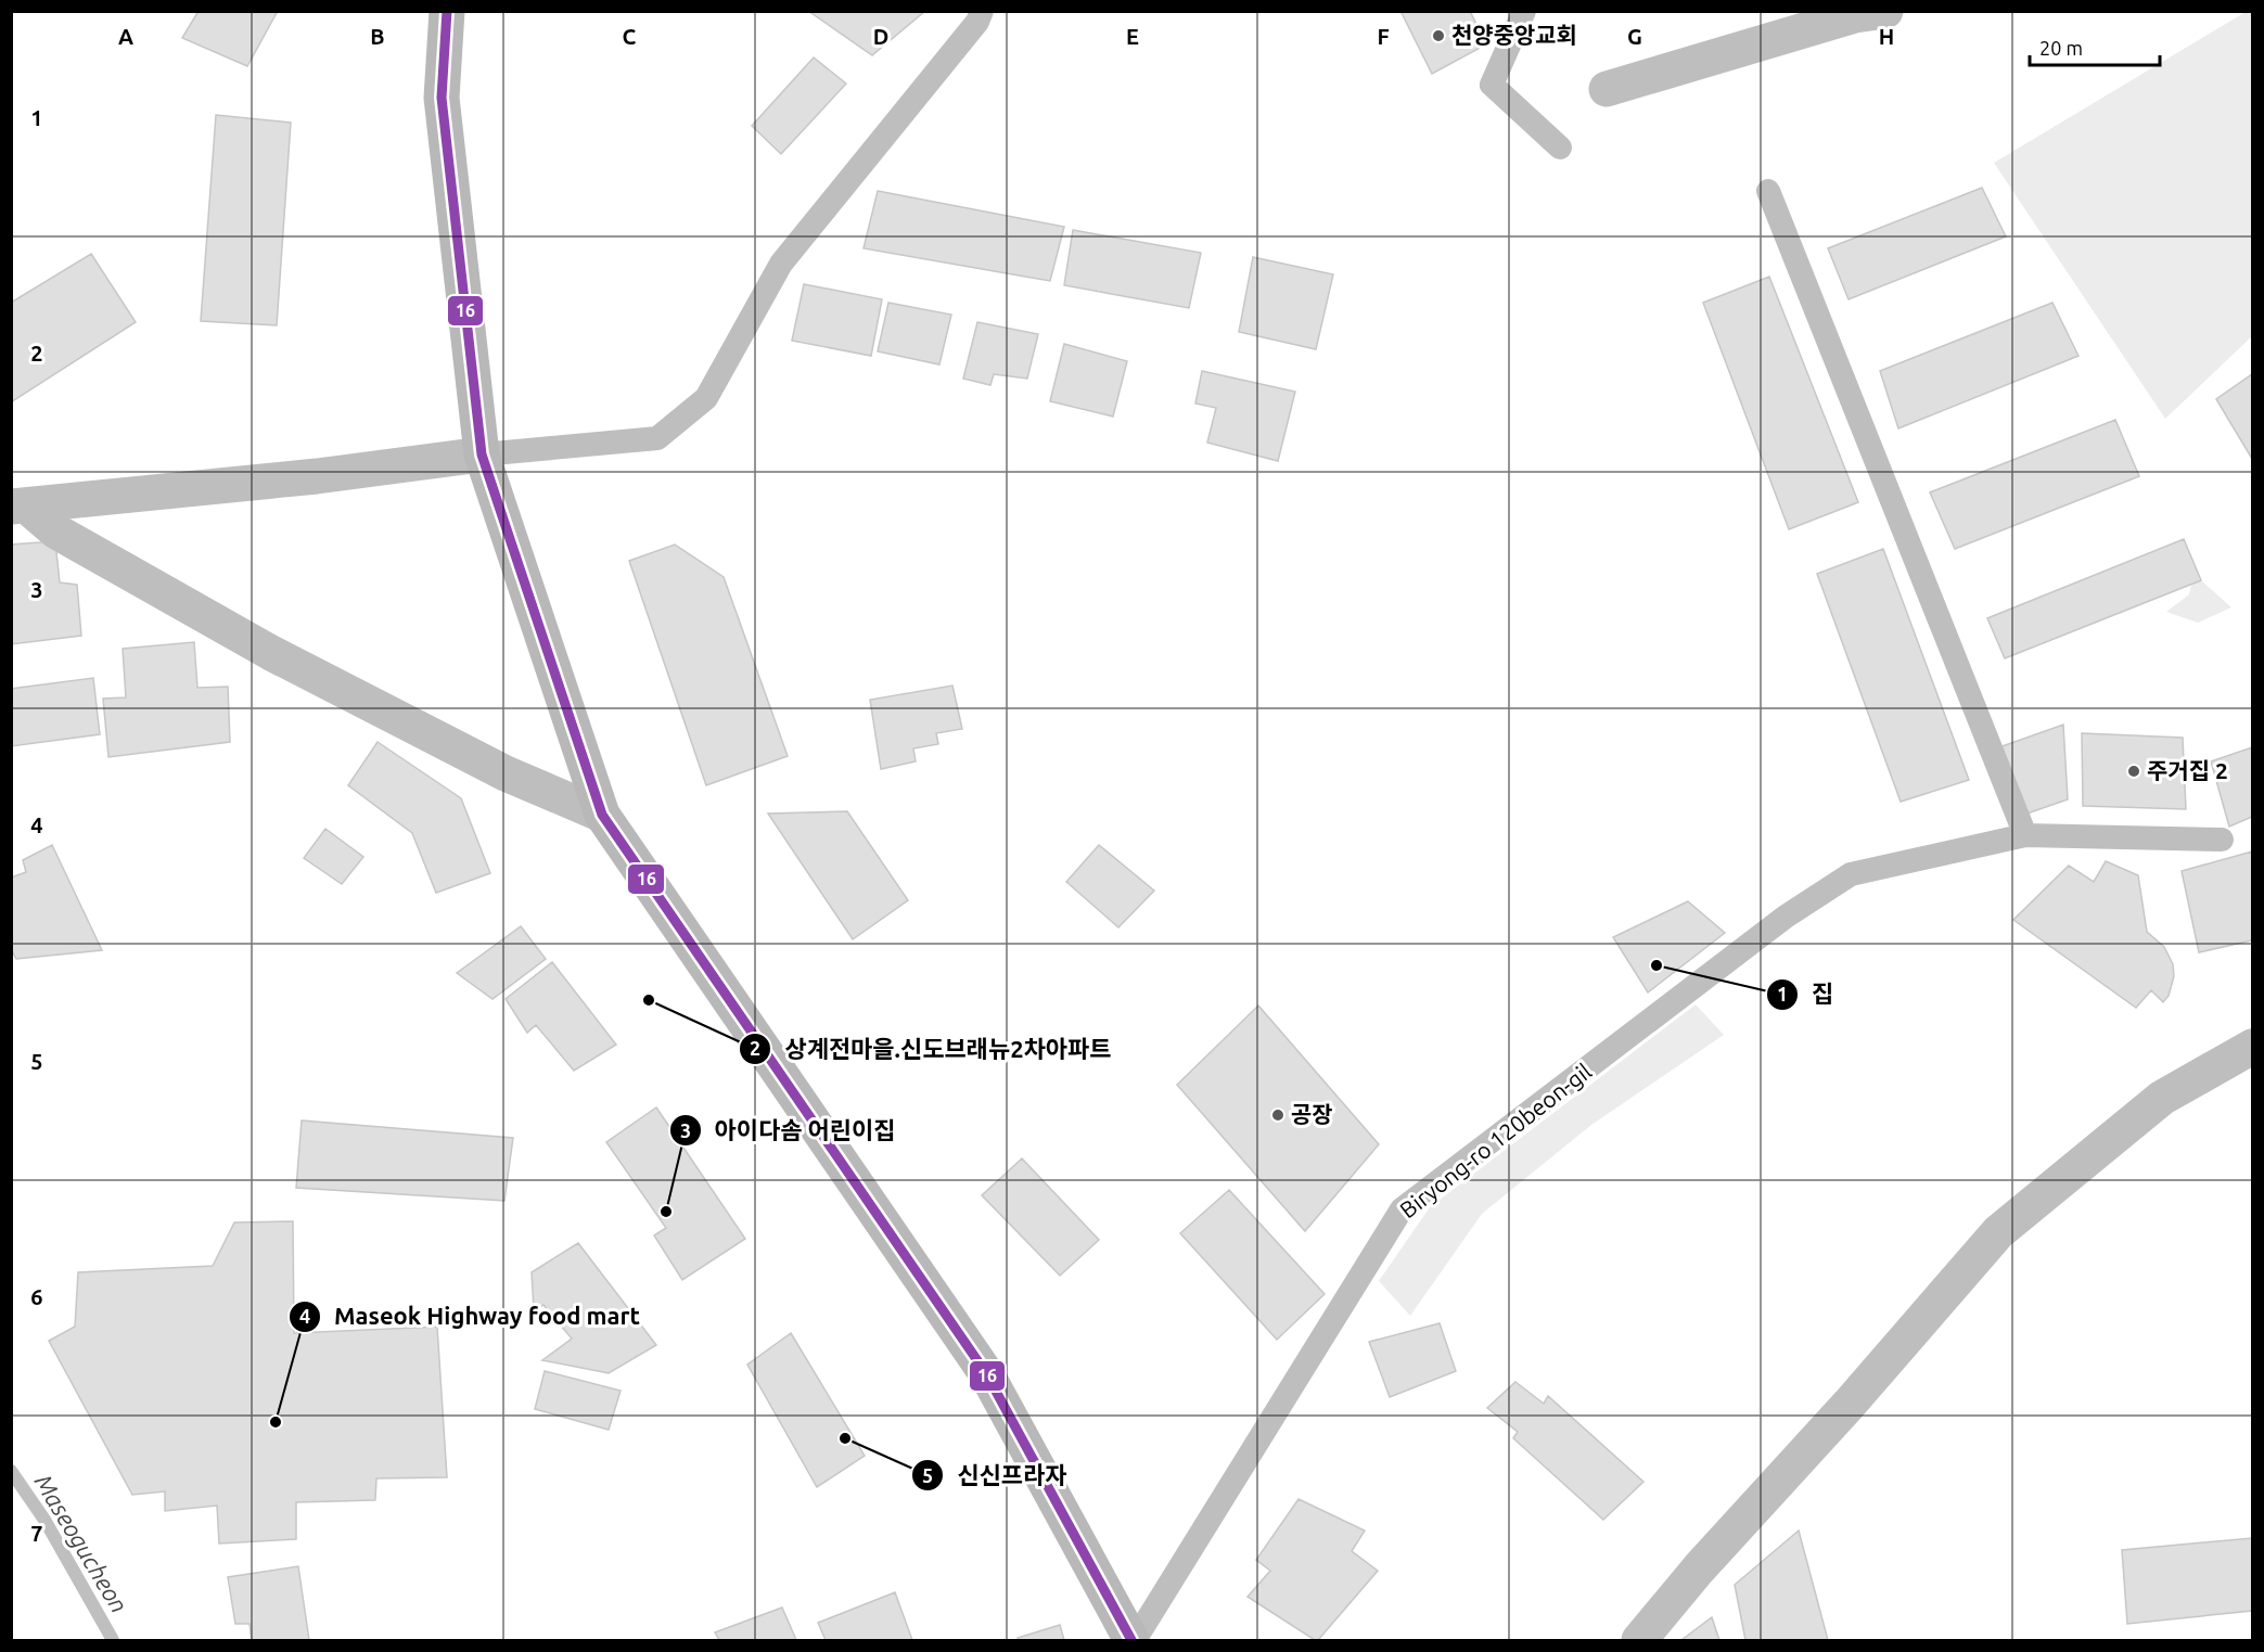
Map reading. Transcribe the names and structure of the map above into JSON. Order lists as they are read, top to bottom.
{
  "streets": {
    "lane": ["Biryong-ro 120beon-gil"]
  },
  "water": ["Maseogucheon"],
  "places": [
    "천양중앙교회",
    "주거집 2",
    "집",
    "상계전마을.신도브래뉴2차아파트",
    "공장",
    "아이다솜 어린이집",
    "Maseok Highway food mart",
    "신신프라자"
  ],
  "lines": ["transit line 16"],
  "scale_bar": "20 m",
  "grid": {
    "columns": [
      "A",
      "B",
      "C",
      "D",
      "E",
      "F",
      "G",
      "H"
    ],
    "rows": [
      "1",
      "2",
      "3",
      "4",
      "5",
      "6",
      "7"
    ]
  }
}
